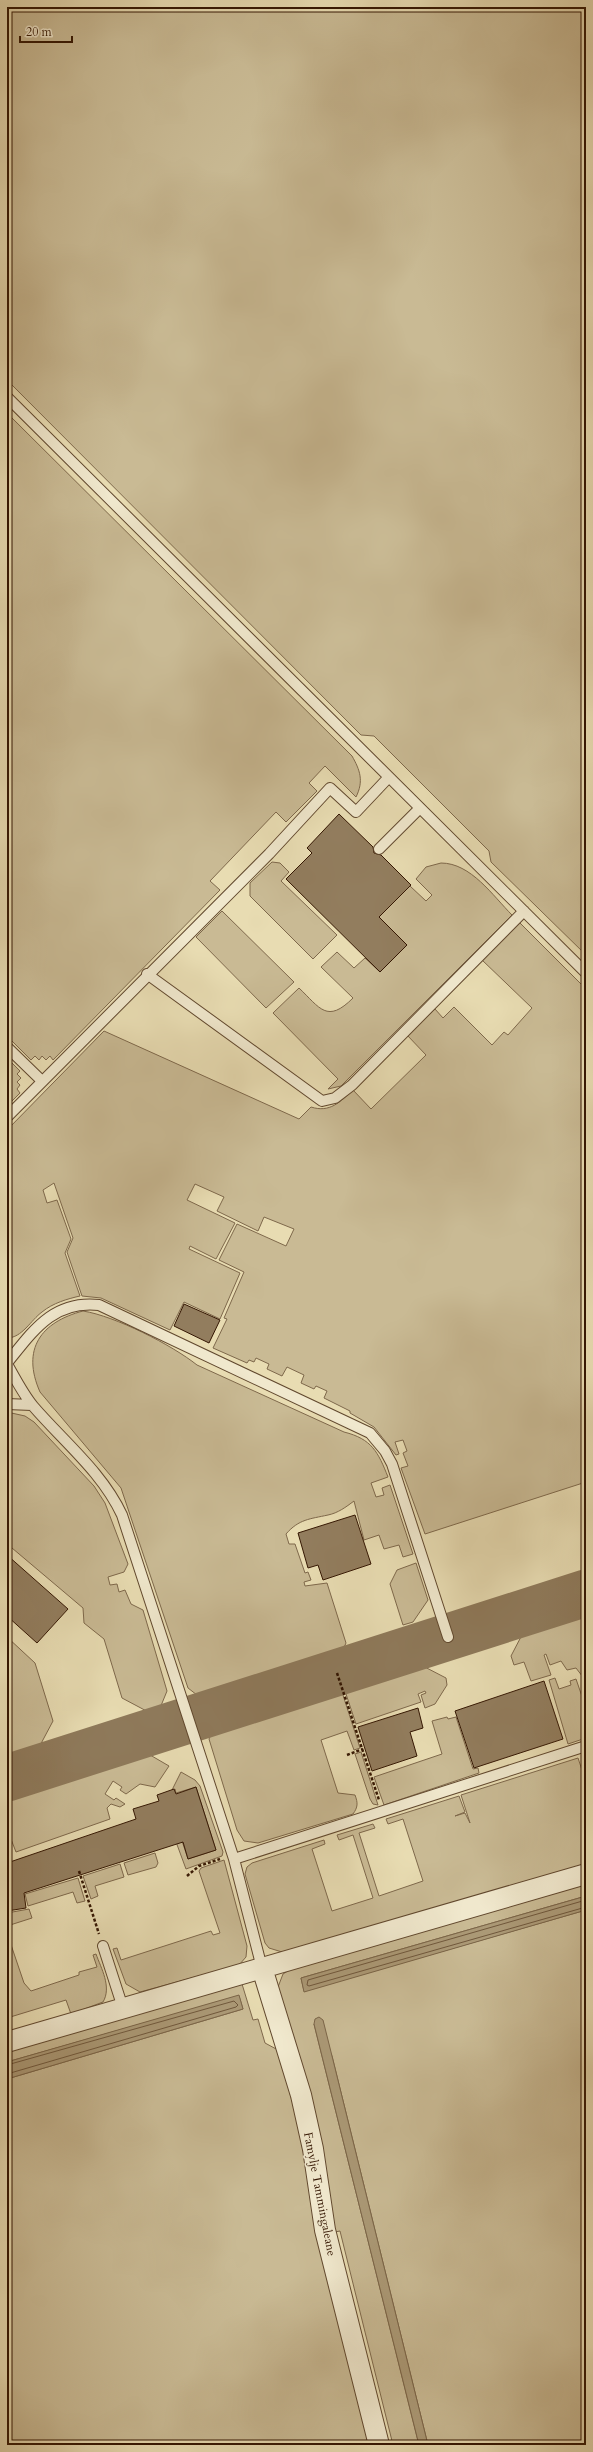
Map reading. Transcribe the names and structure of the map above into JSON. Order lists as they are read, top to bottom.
{
  "streets": {
    "street": ["Famylje Tammingaleane"]
  },
  "scale_bar": "20 m"
}
